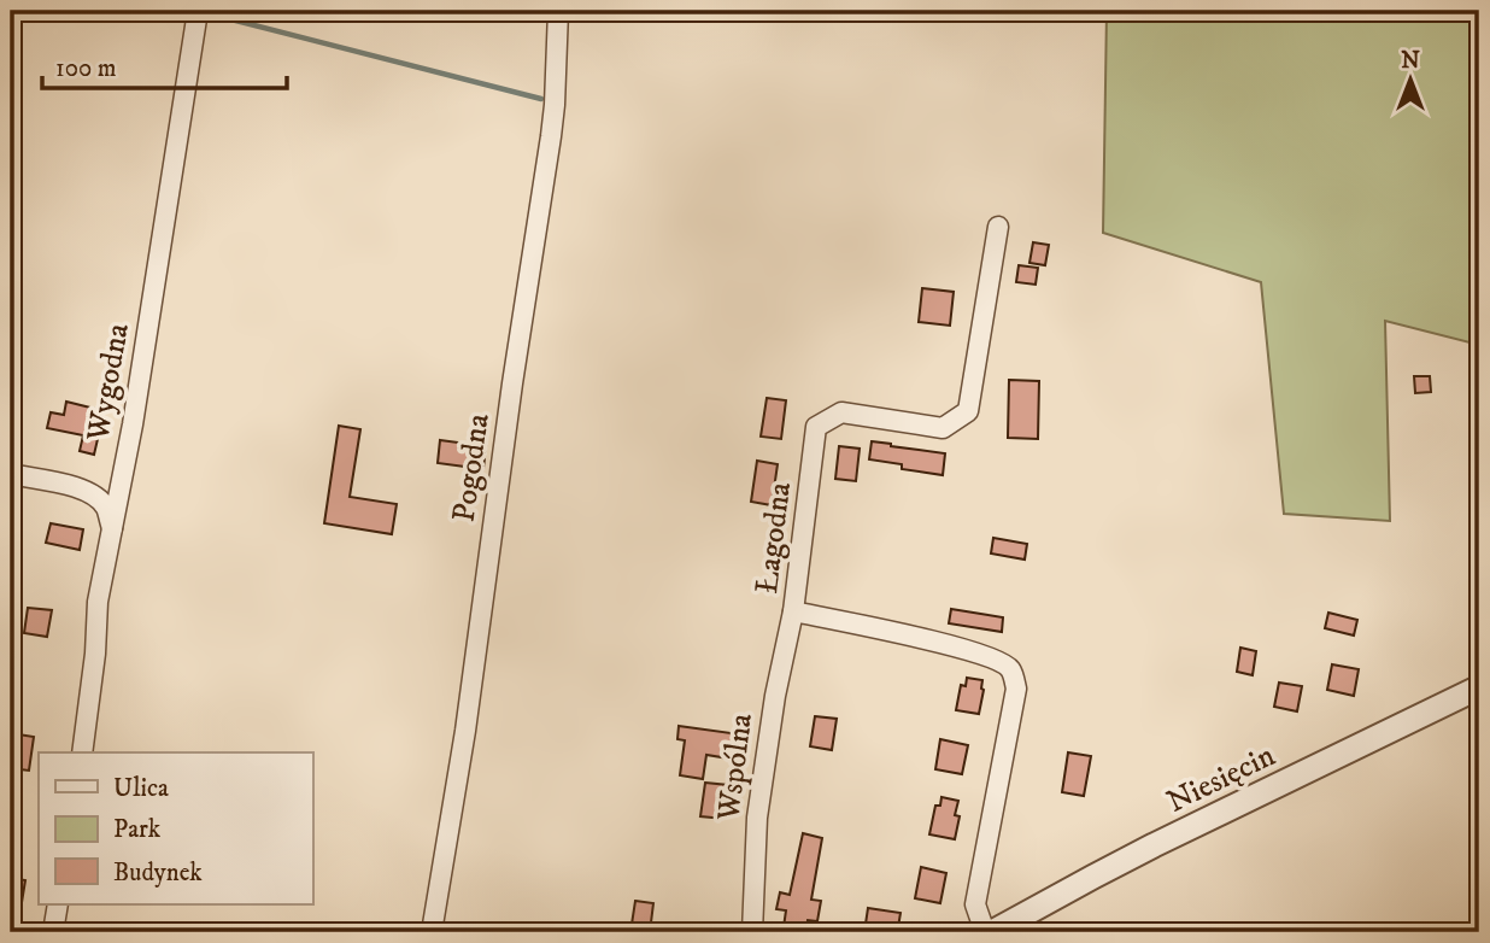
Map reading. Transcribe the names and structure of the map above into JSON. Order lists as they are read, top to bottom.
{
  "streets": {
    "street": [
      "Wygodna",
      "Pogodna",
      "Łagodna",
      "Wspólna",
      "Niesięcin"
    ]
  },
  "crossings": [
    ["Łagodna", "Wspólna"]
  ],
  "legend": ["Ulica", "Park", "Budynek"],
  "scale_bar": "100 m",
  "north": "top"
}
